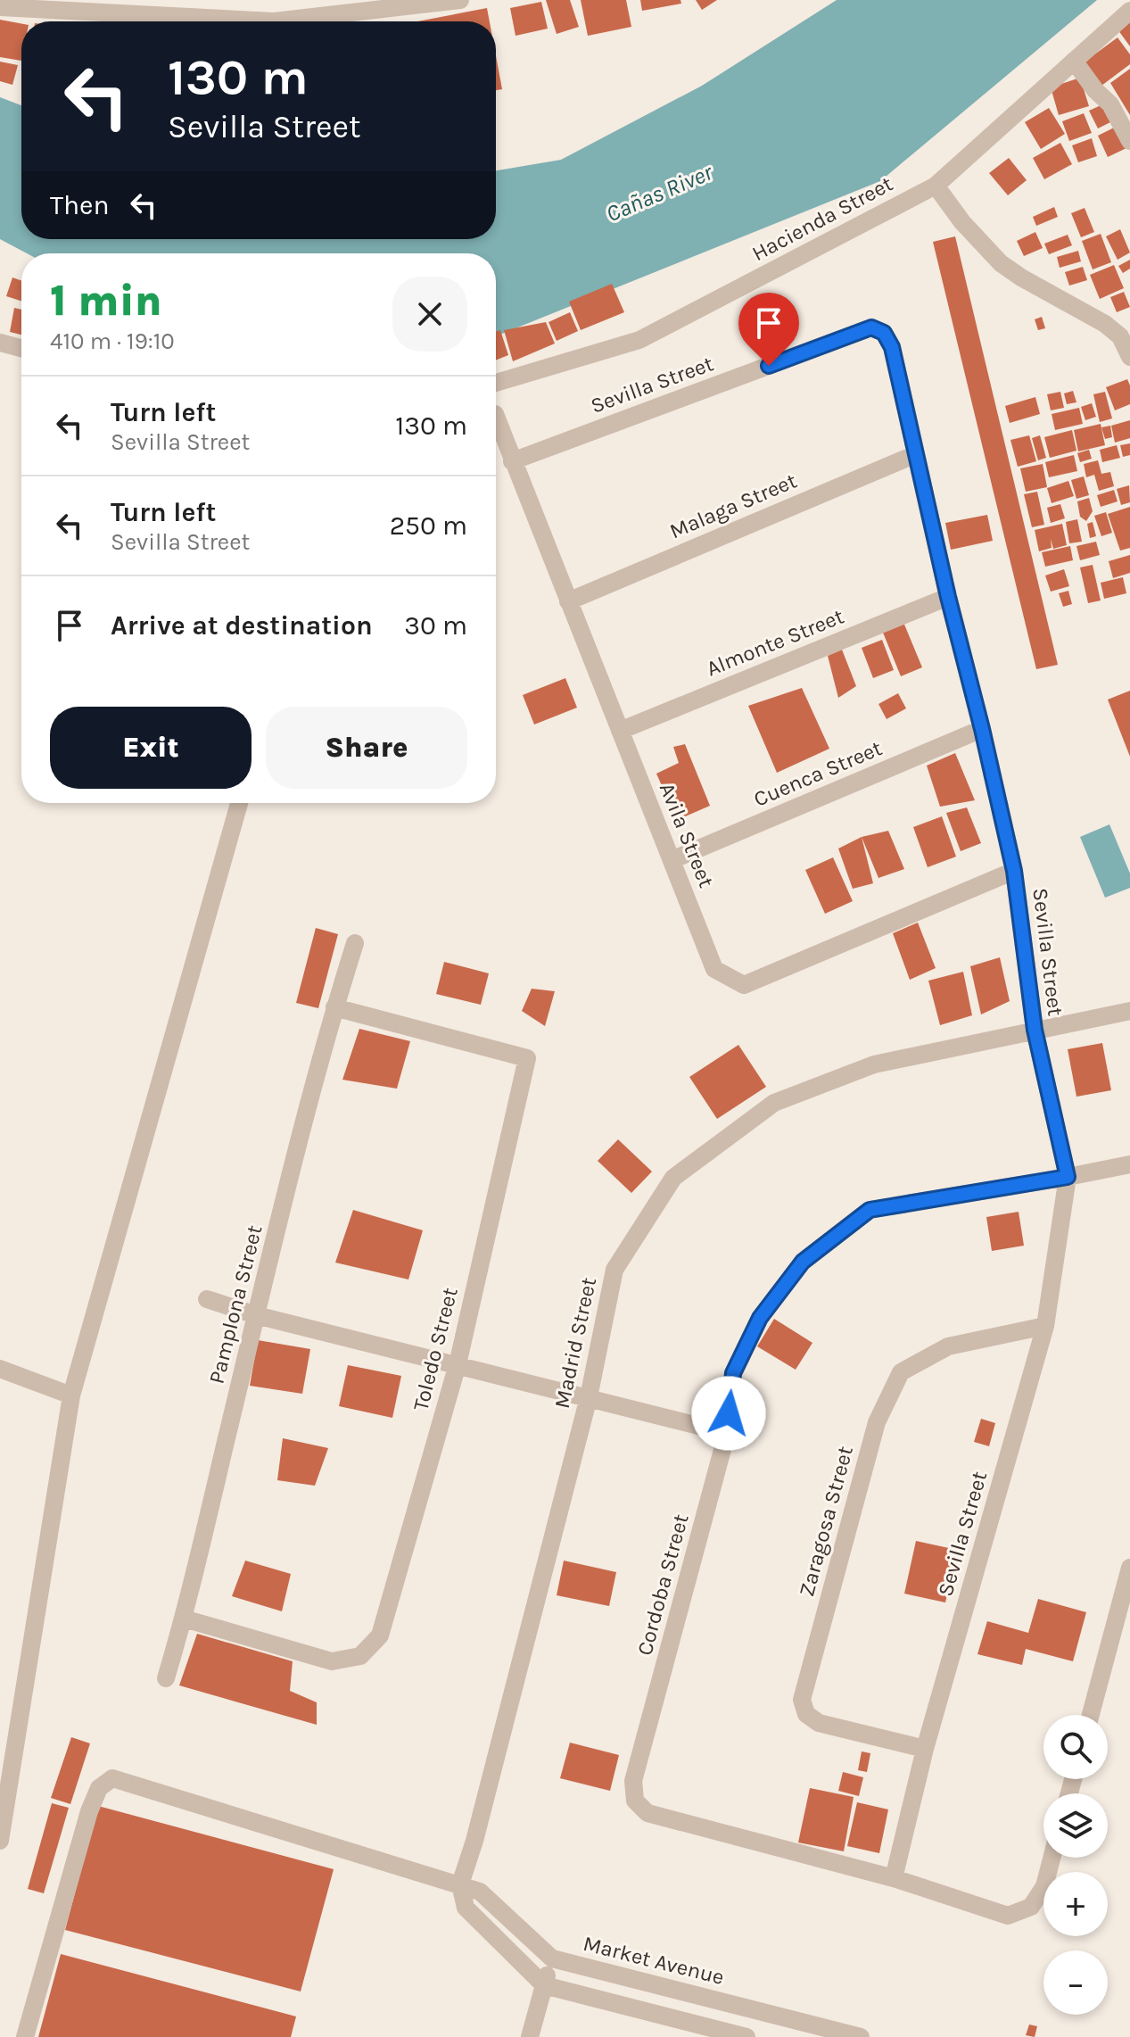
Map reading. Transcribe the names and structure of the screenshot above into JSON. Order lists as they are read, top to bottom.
{
  "streets": {
    "street": [
      "Hacienda Street",
      "Sevilla Street",
      "Malaga Street",
      "Almonte Street",
      "Cuenca Street",
      "Avila Street",
      "Pamplona Street",
      "Madrid Street",
      "Toledo Street",
      "Zaragosa Street",
      "Cordoba Street",
      "Market Avenue"
    ]
  },
  "crossings": [
    ["Sevilla Street", "Malaga Street"],
    ["Sevilla Street", "Almonte Street"],
    ["Sevilla Street", "Cuenca Street"],
    ["Sevilla Street", "Avila Street"],
    ["Sevilla Street", "Madrid Street"],
    ["Sevilla Street", "Zaragosa Street"],
    ["Sevilla Street", "Cordoba Street"],
    ["Malaga Street", "Avila Street"],
    ["Almonte Street", "Avila Street"],
    ["Cuenca Street", "Avila Street"],
    ["Pamplona Street", "Toledo Street"],
    ["Madrid Street", "Market Avenue"]
  ],
  "water": ["Cañas River"],
  "page": {
    "turn": ["130 m", "Sevilla Street"],
    "then": "Then",
    "heading": ["1 min", "410 m · 19:10"],
    "list": [
      {
        "name": "Turn left",
        "note": "Sevilla Street",
        "value": "130 m"
      },
      {
        "name": "Turn left",
        "note": "Sevilla Street",
        "value": "250 m"
      },
      {
        "name": "Arrive at destination",
        "value": "30 m"
      }
    ],
    "buttons": ["Exit", "Share"],
    "map_buttons": ["+", "−"]
  }
}
